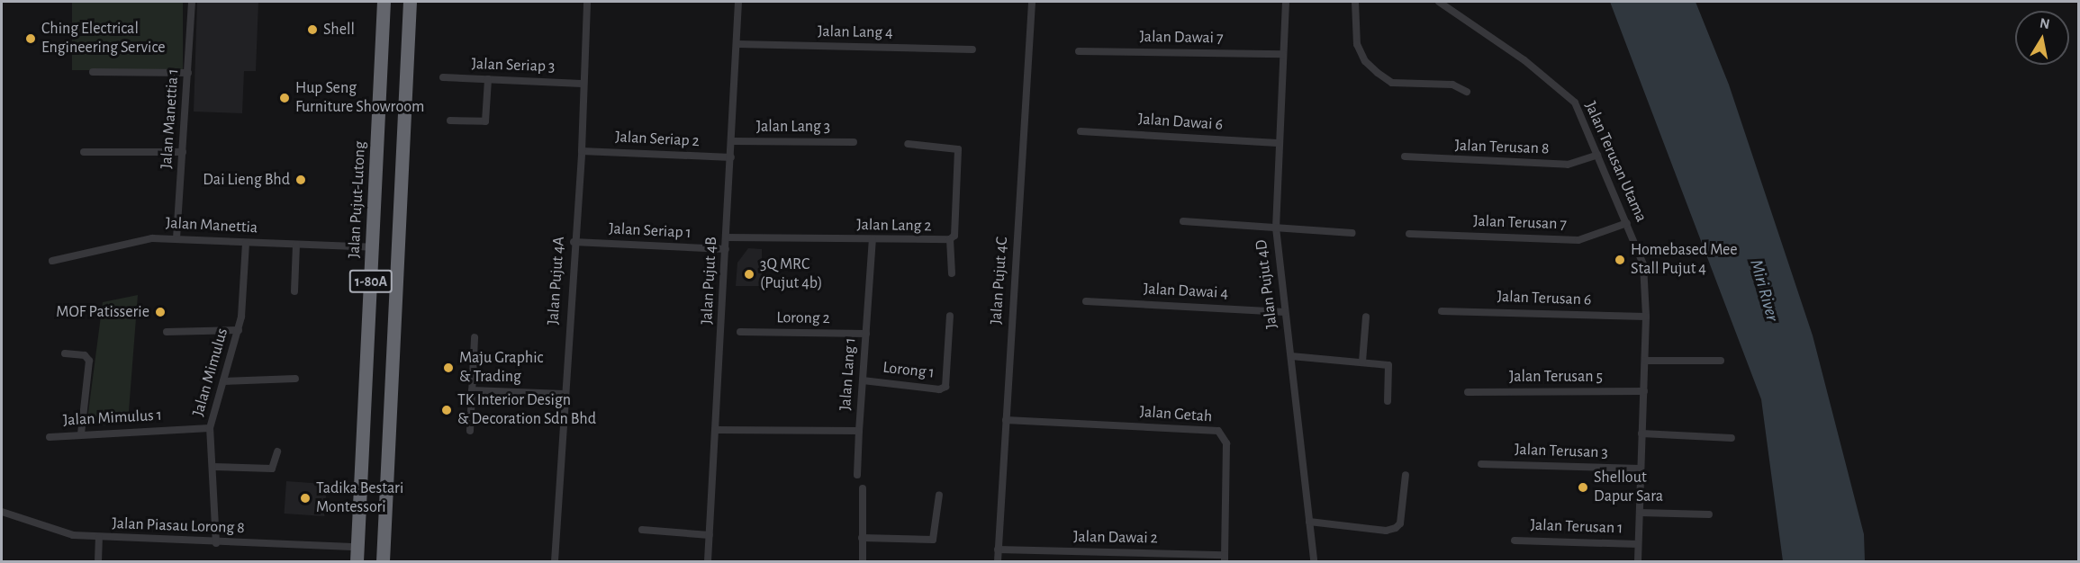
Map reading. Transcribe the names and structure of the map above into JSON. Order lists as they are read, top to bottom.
{
  "streets": {
    "highway": ["Jalan Pujut-Lutong", "1-80A"],
    "street": [
      "Jalan Lang 4",
      "Jalan Dawai 7",
      "Jalan Seriap 3",
      "Jalan Manettia 1",
      "Jalan Dawai 6",
      "Jalan Lang 3",
      "Jalan Seriap 2",
      "Jalan Terusan 8",
      "Jalan Terusan Utama",
      "Jalan Terusan 7",
      "Jalan Manettia",
      "Jalan Lang 2",
      "Jalan Seriap 1",
      "Jalan Pujut 4A",
      "Jalan Pujut 4B",
      "Jalan Pujut 4C",
      "Jalan Pujut 4D",
      "Jalan Dawai 4",
      "Jalan Terusan 6",
      "Lorong 2",
      "Lorong 1",
      "Jalan Mimulus",
      "Jalan Lang 1",
      "Jalan Terusan 5",
      "Jalan Getah",
      "Jalan Mimulus 1",
      "Jalan Terusan 3",
      "Jalan Piasau Lorong 8",
      "Jalan Terusan 1",
      "Jalan Dawai 2"
    ]
  },
  "crossings": [
    ["Jalan Lang 4", "Jalan Pujut 4B"],
    ["Jalan Dawai 7", "Jalan Pujut 4D"],
    ["Jalan Seriap 3", "Jalan Pujut 4A"],
    ["Jalan Manettia 1", "Jalan Manettia"],
    ["Jalan Dawai 6", "Jalan Pujut 4D"],
    ["Jalan Lang 3", "Jalan Pujut 4B"],
    ["Jalan Seriap 2", "Jalan Pujut 4A"],
    ["Jalan Seriap 2", "Jalan Pujut 4B"],
    ["Jalan Terusan 8", "Jalan Terusan Utama"],
    ["Jalan Terusan Utama", "Jalan Terusan 7"],
    ["Jalan Terusan Utama", "Jalan Terusan 6"],
    ["Jalan Terusan Utama", "Jalan Terusan 5"],
    ["Jalan Terusan Utama", "Jalan Terusan 3"],
    ["Jalan Terusan Utama", "Jalan Terusan 1"],
    ["Jalan Pujut-Lutong", "Jalan Manettia"],
    ["Jalan Pujut-Lutong", "Jalan Piasau Lorong 8"],
    ["Jalan Manettia", "Jalan Mimulus"],
    ["Jalan Lang 2", "Jalan Pujut 4B"],
    ["Jalan Lang 2", "Jalan Lang 1"],
    ["Jalan Seriap 1", "Jalan Pujut 4A"],
    ["Jalan Seriap 1", "Jalan Pujut 4B"],
    ["Jalan Pujut 4B", "Jalan Lang 1"],
    ["Jalan Pujut 4C", "Jalan Getah"],
    ["Jalan Pujut 4C", "Jalan Dawai 2"],
    ["Jalan Pujut 4D", "Jalan Dawai 4"],
    ["Lorong 2", "Jalan Lang 1"],
    ["Lorong 1", "Jalan Lang 1"],
    ["Jalan Mimulus", "Jalan Mimulus 1"],
    ["Jalan Mimulus", "Jalan Piasau Lorong 8"],
    ["Jalan Getah", "Jalan Dawai 2"]
  ],
  "water": ["Miri River"],
  "places": [
    "Shell",
    "Ching Electrical Engineering Service",
    "Hup Seng Furniture Showroom",
    "Dai Lieng Bhd",
    "Homebased Mee Stall Pujut 4",
    "3Q MRC (Pujut 4b)",
    "MOF Patisserie",
    "Maju Graphic & Trading",
    "TK Interior Design & Decoration Sdn Bhd",
    "Shellout Dapur Sara",
    "Tadika Bestari Montessori"
  ],
  "north": "top"
}
